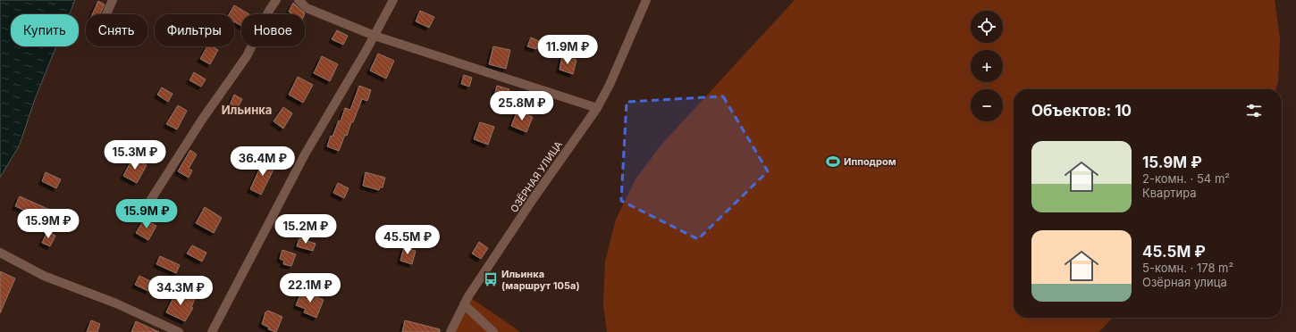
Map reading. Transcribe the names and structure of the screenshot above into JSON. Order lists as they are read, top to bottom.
{
  "streets": {
    "street": ["ОЗЁРНАЯ УЛИЦА"]
  },
  "districts": ["Ильинка"],
  "places": {
    "sports": ["Ипподром"],
    "bus stop": ["Ильинка (маршрут 105а)"]
  },
  "page": {
    "map_buttons": ["+", "−"],
    "chip": [
      "Купить",
      "Снять",
      "Фильтры",
      "Новое"
    ],
    "price": [
      "11.9M ₽",
      "25.8M ₽",
      "15.3M ₽",
      "36.4M ₽",
      "15.9M ₽",
      "15.9M ₽",
      "15.2M ₽",
      "45.5M ₽",
      "22.1M ₽",
      "34.3M ₽"
    ],
    "heading": "Объектов: 10",
    "list": [
      {
        "name": "15.9M ₽",
        "note": "2-комн. · 54 m² · Квартира"
      },
      {
        "name": "45.5M ₽",
        "note": "5-комн. · 178 m² · Озёрная улица"
      }
    ]
  }
}
